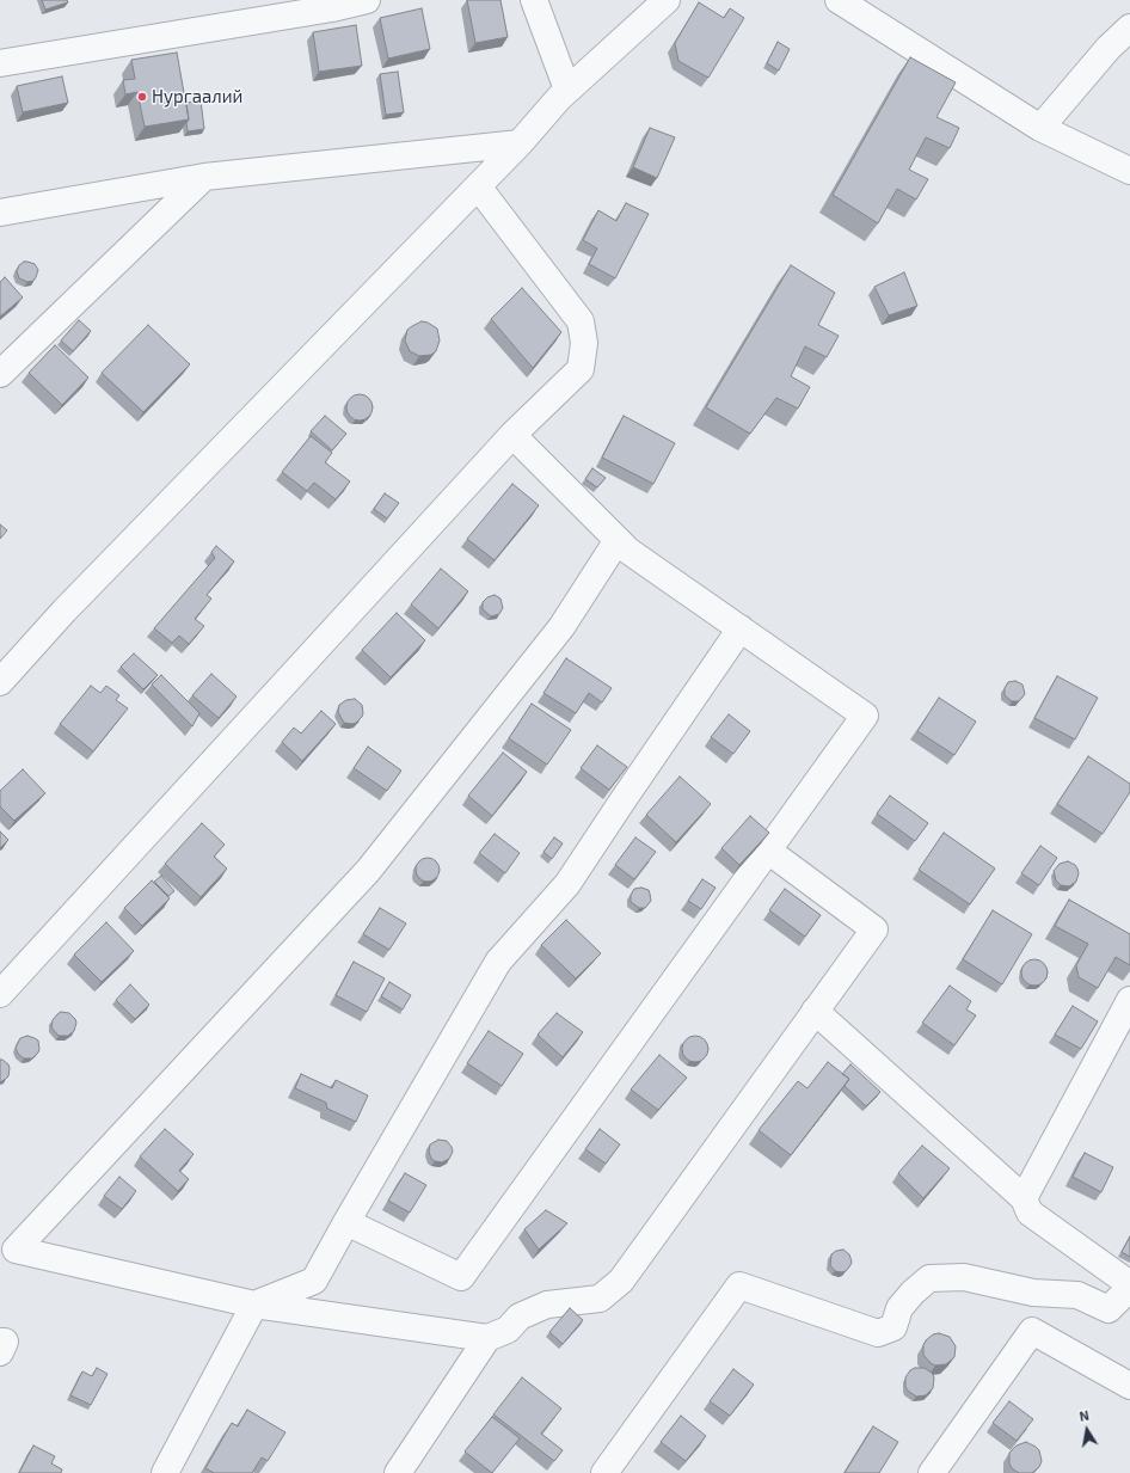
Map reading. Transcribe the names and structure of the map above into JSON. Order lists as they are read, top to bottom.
{
  "places": ["Нургаалий"],
  "north": "top"
}
